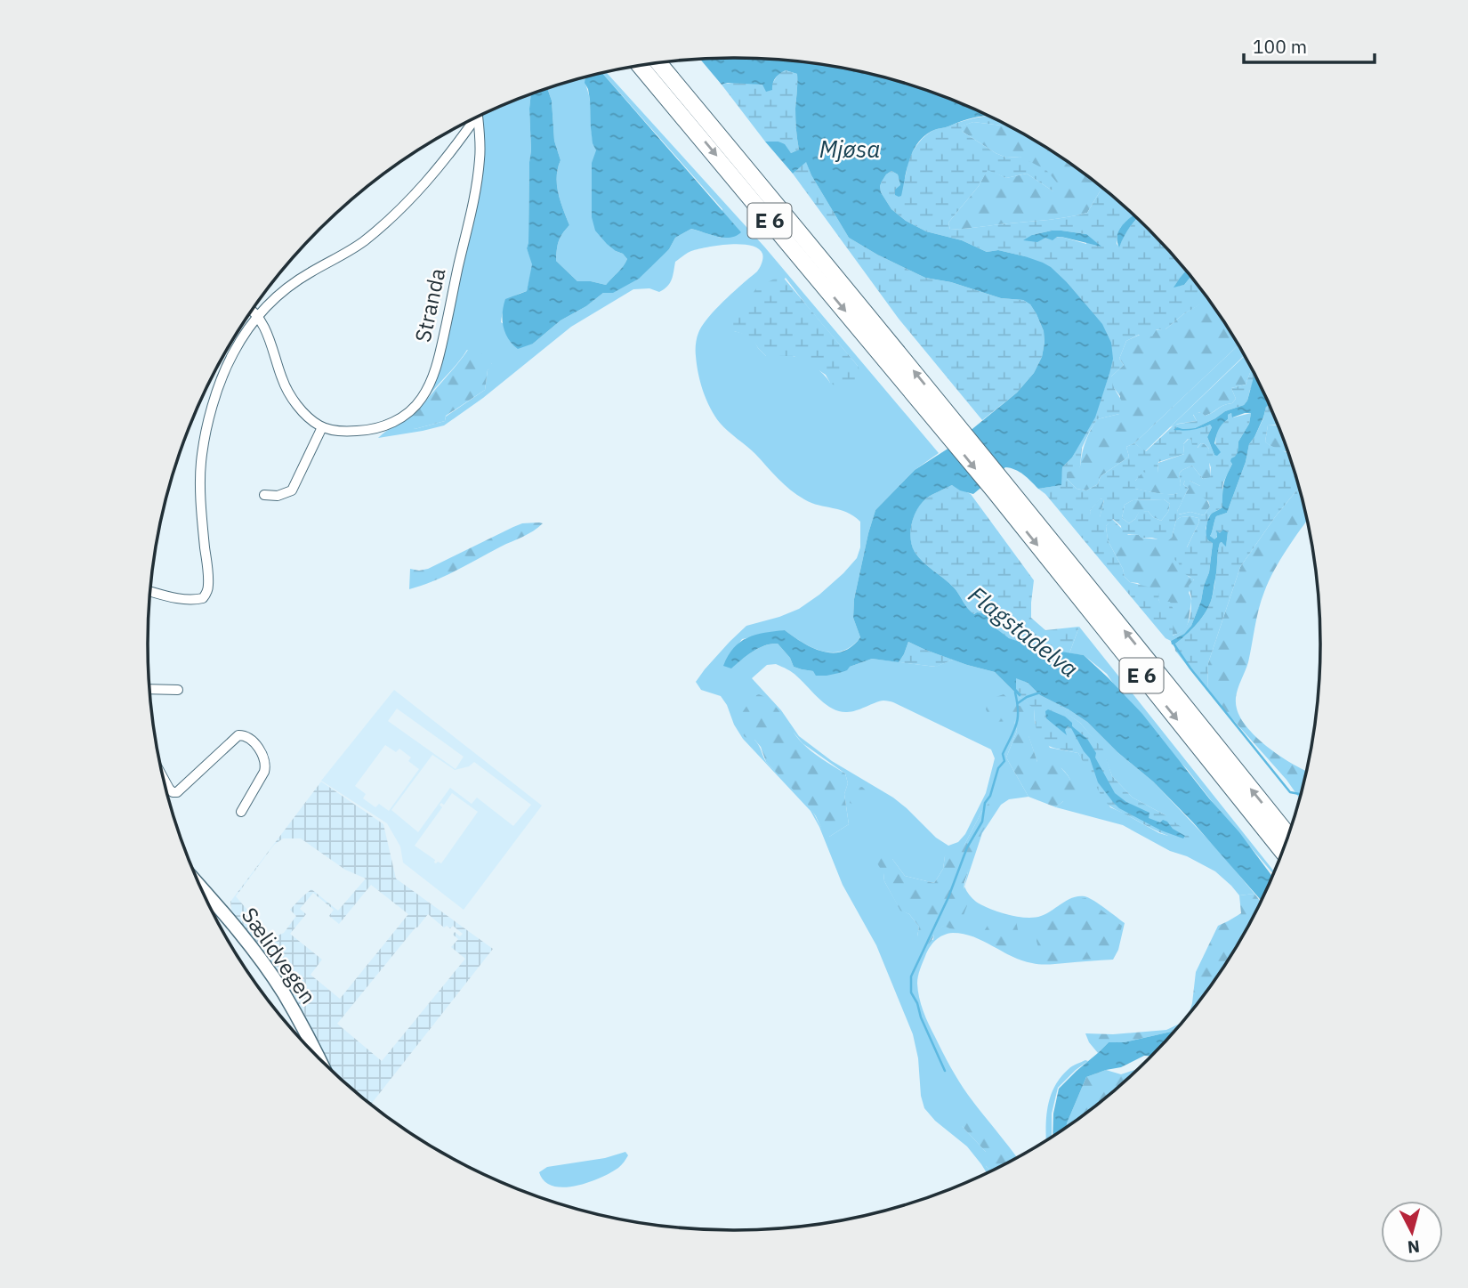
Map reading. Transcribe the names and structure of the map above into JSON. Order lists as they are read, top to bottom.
{
  "streets": {
    "highway": ["E 6"],
    "main road": ["Sælidvegen"],
    "street": ["Stranda"]
  },
  "water": ["Mjøsa", "Flagstadelva"],
  "scale_bar": "100 m",
  "north": "bottom"
}
